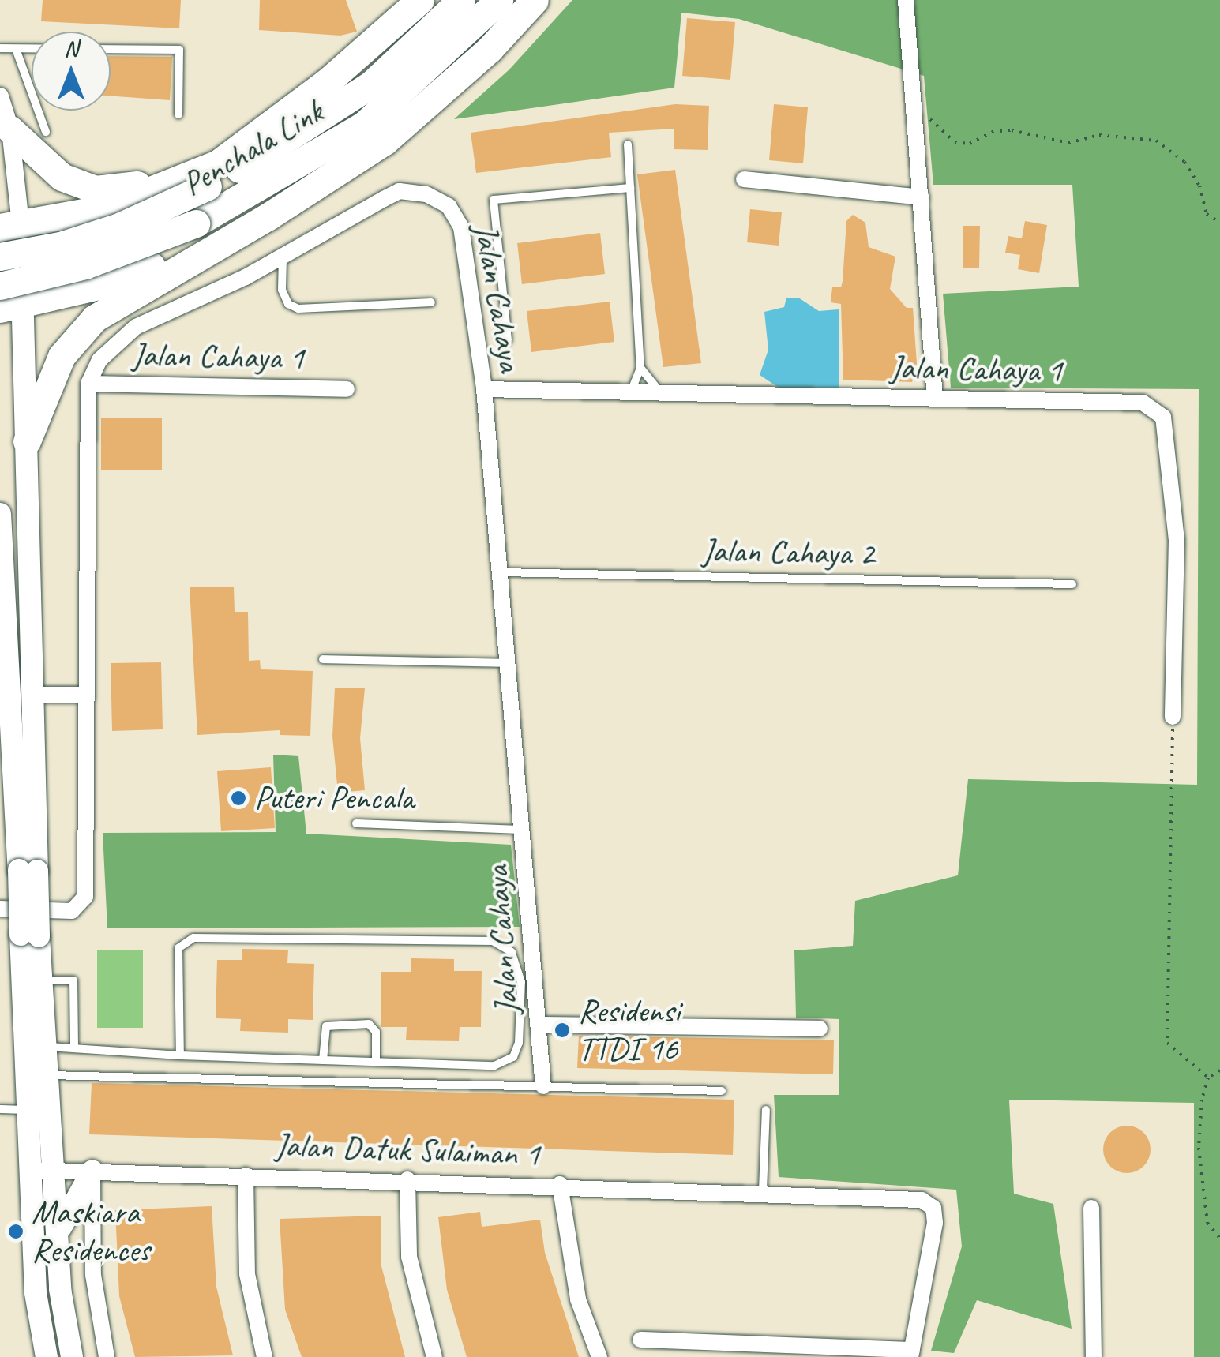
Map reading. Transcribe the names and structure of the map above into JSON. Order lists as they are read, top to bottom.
{
  "streets": {
    "highway": ["Penchala Link"],
    "street": ["Jalan Cahaya", "Jalan Cahaya 1", "Jalan Datuk Sulaiman 1"],
    "lane": ["Jalan Cahaya 2"]
  },
  "crossings": [
    ["Jalan Cahaya", "Jalan Cahaya 1"],
    ["Jalan Cahaya", "Jalan Cahaya 2"]
  ],
  "places": ["Puteri Pencala", "Residensi TTDI 16", "Maskiara Residences"],
  "north": "top"
}
